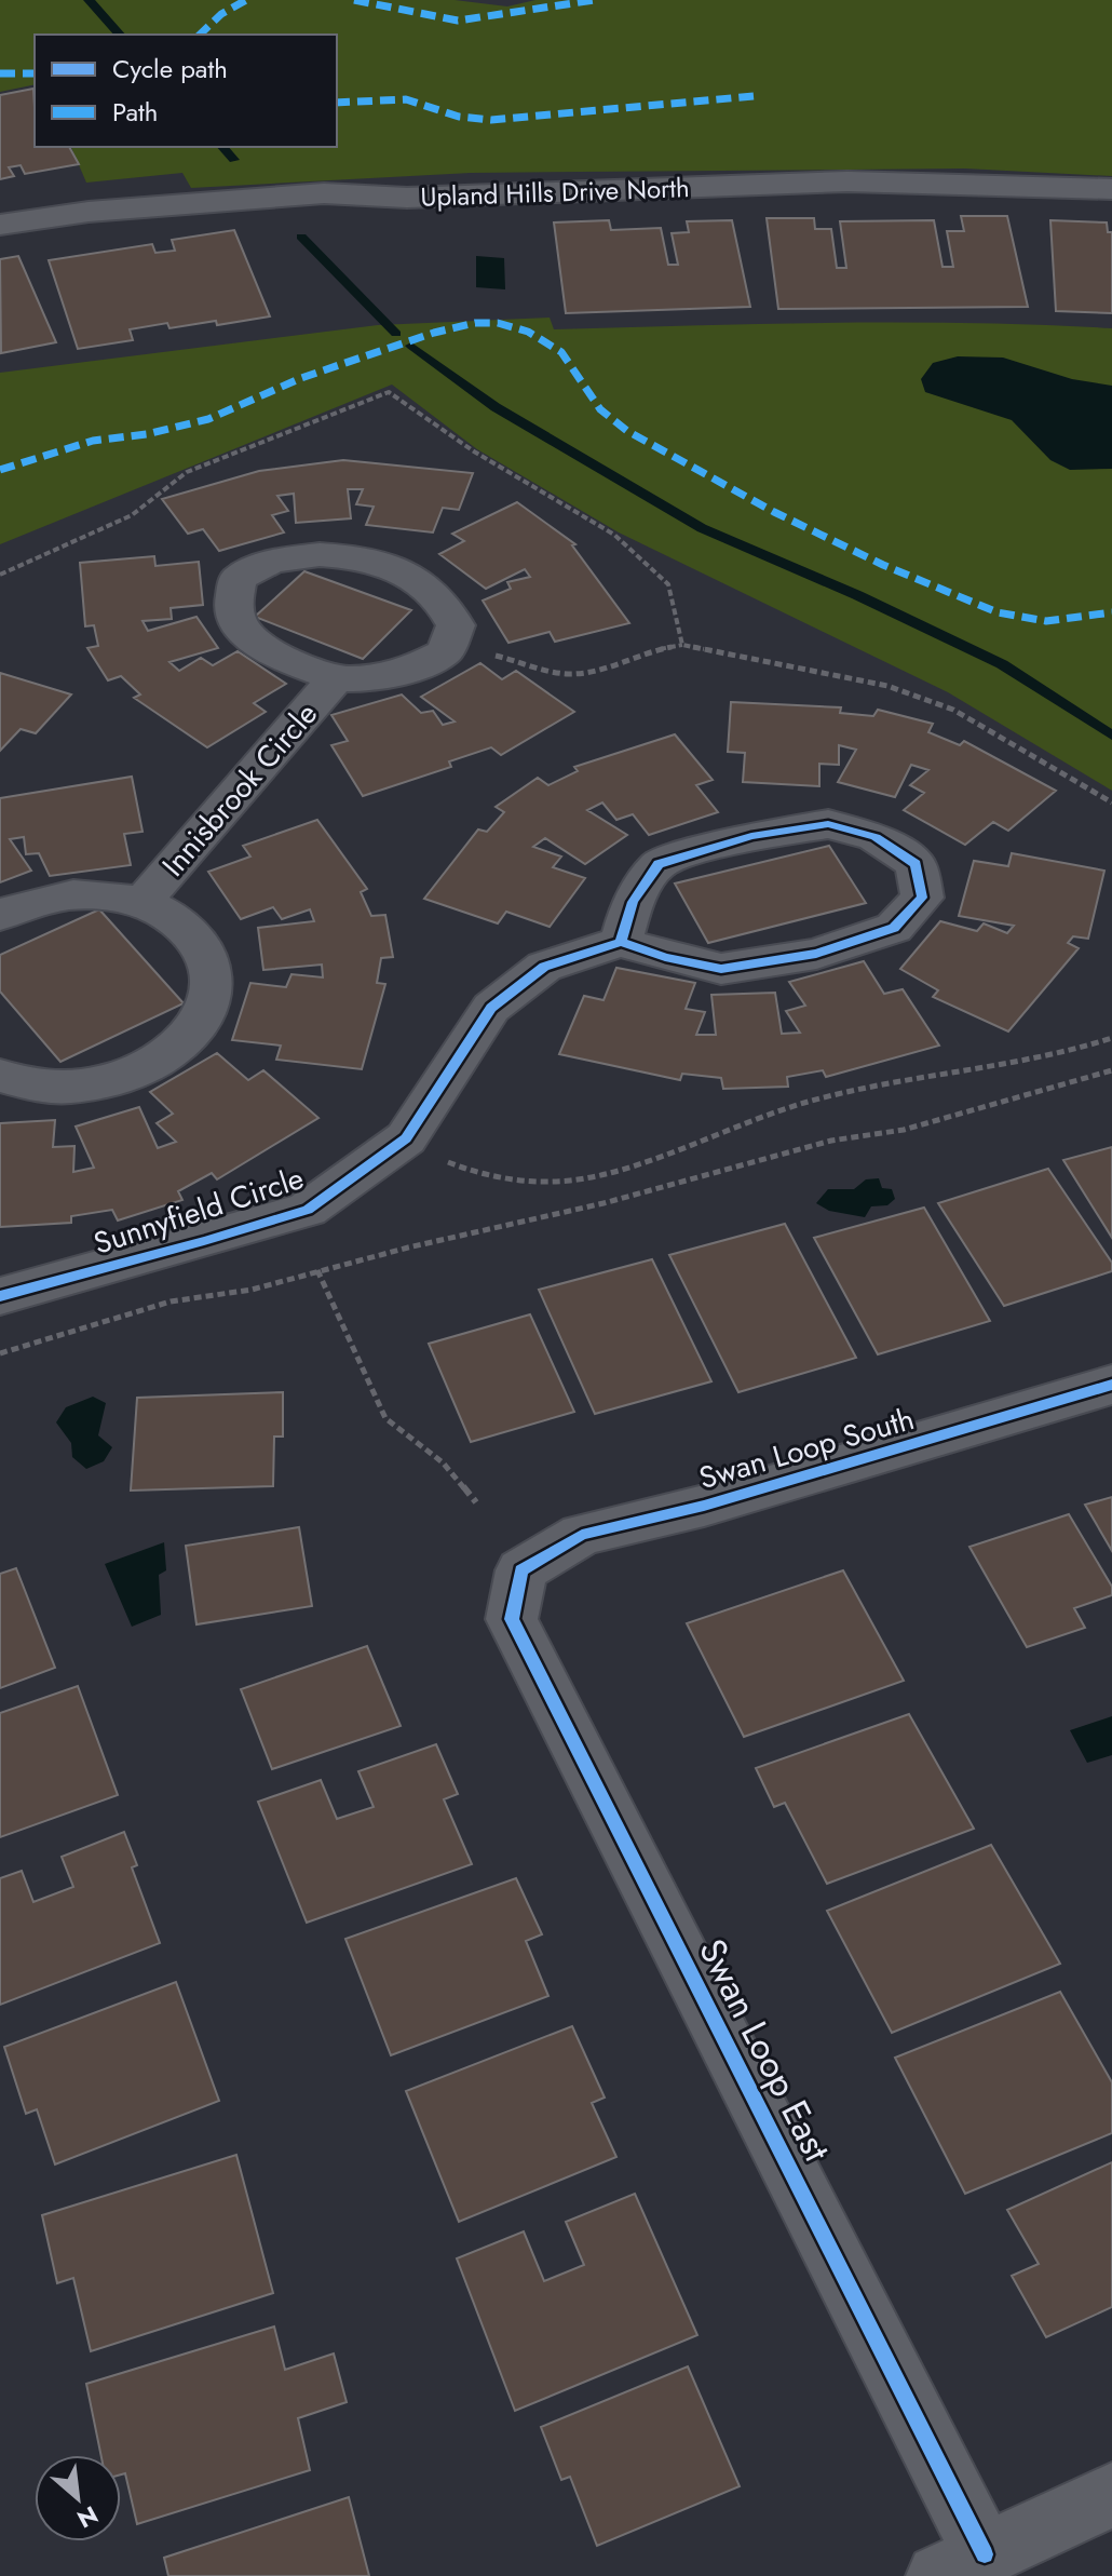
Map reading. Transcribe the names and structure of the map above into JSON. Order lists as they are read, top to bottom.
{
  "streets": {
    "street": [
      "Upland Hills Drive North",
      "Innisbrook Circle",
      "Sunnyfield Circle",
      "Swan Loop South",
      "Swan Loop East"
    ]
  },
  "crossings": [
    ["Swan Loop South", "Swan Loop East"]
  ],
  "legend": ["Cycle path", "Path"],
  "north": "bottom right"
}
